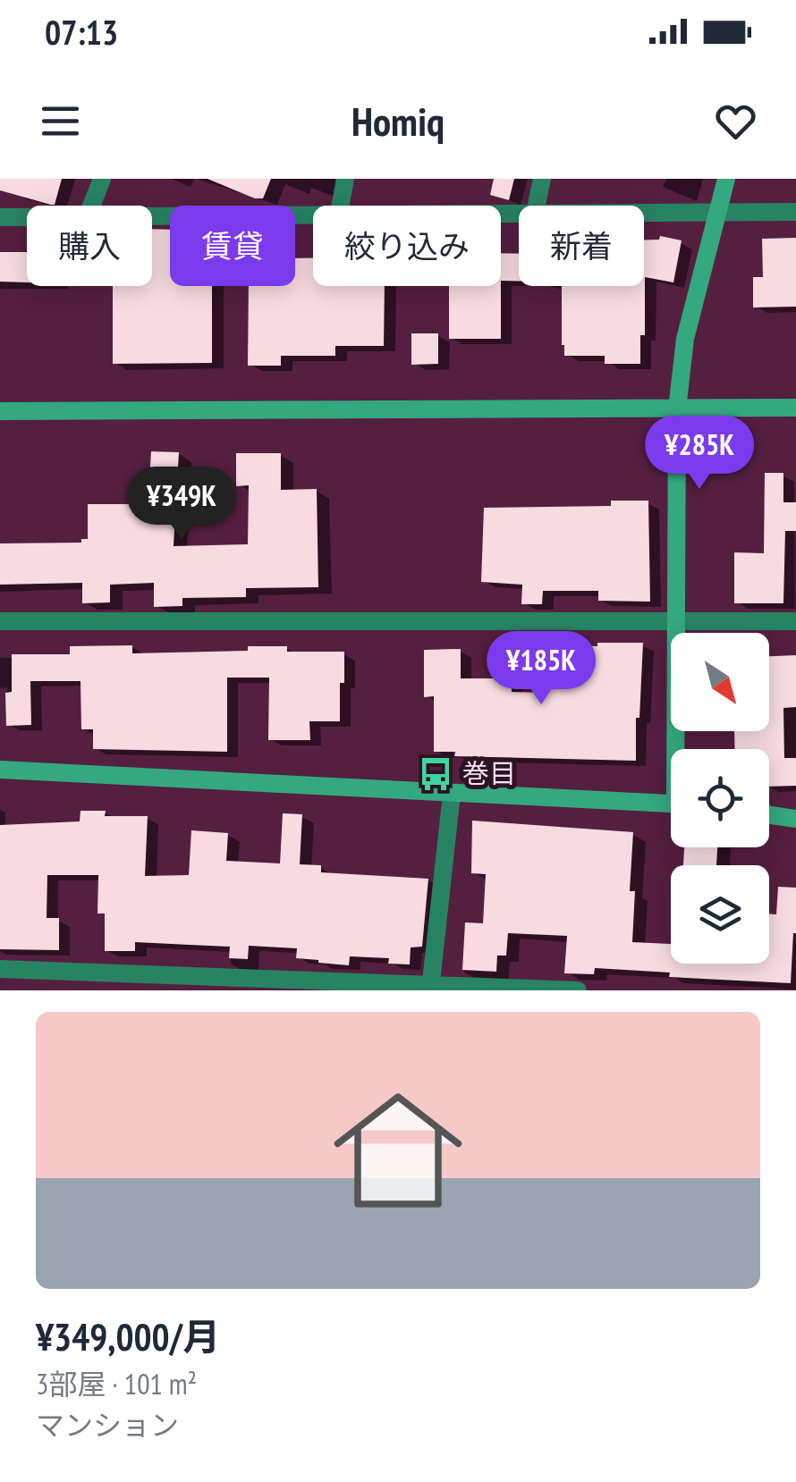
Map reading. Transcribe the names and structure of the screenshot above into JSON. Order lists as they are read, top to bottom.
{
  "places": {
    "bus stop": ["巻目"]
  },
  "north": "bottom right",
  "page": {
    "status": "07:13",
    "header": "Homiq",
    "chip": [
      "購入",
      "賃貸",
      "絞り込み",
      "新着"
    ],
    "price": ["¥285K", "¥349K", "¥185K"],
    "list": [
      {
        "name": "¥349,000/月",
        "note": "3部屋 · 101 m² · マンション"
      }
    ]
  }
}
